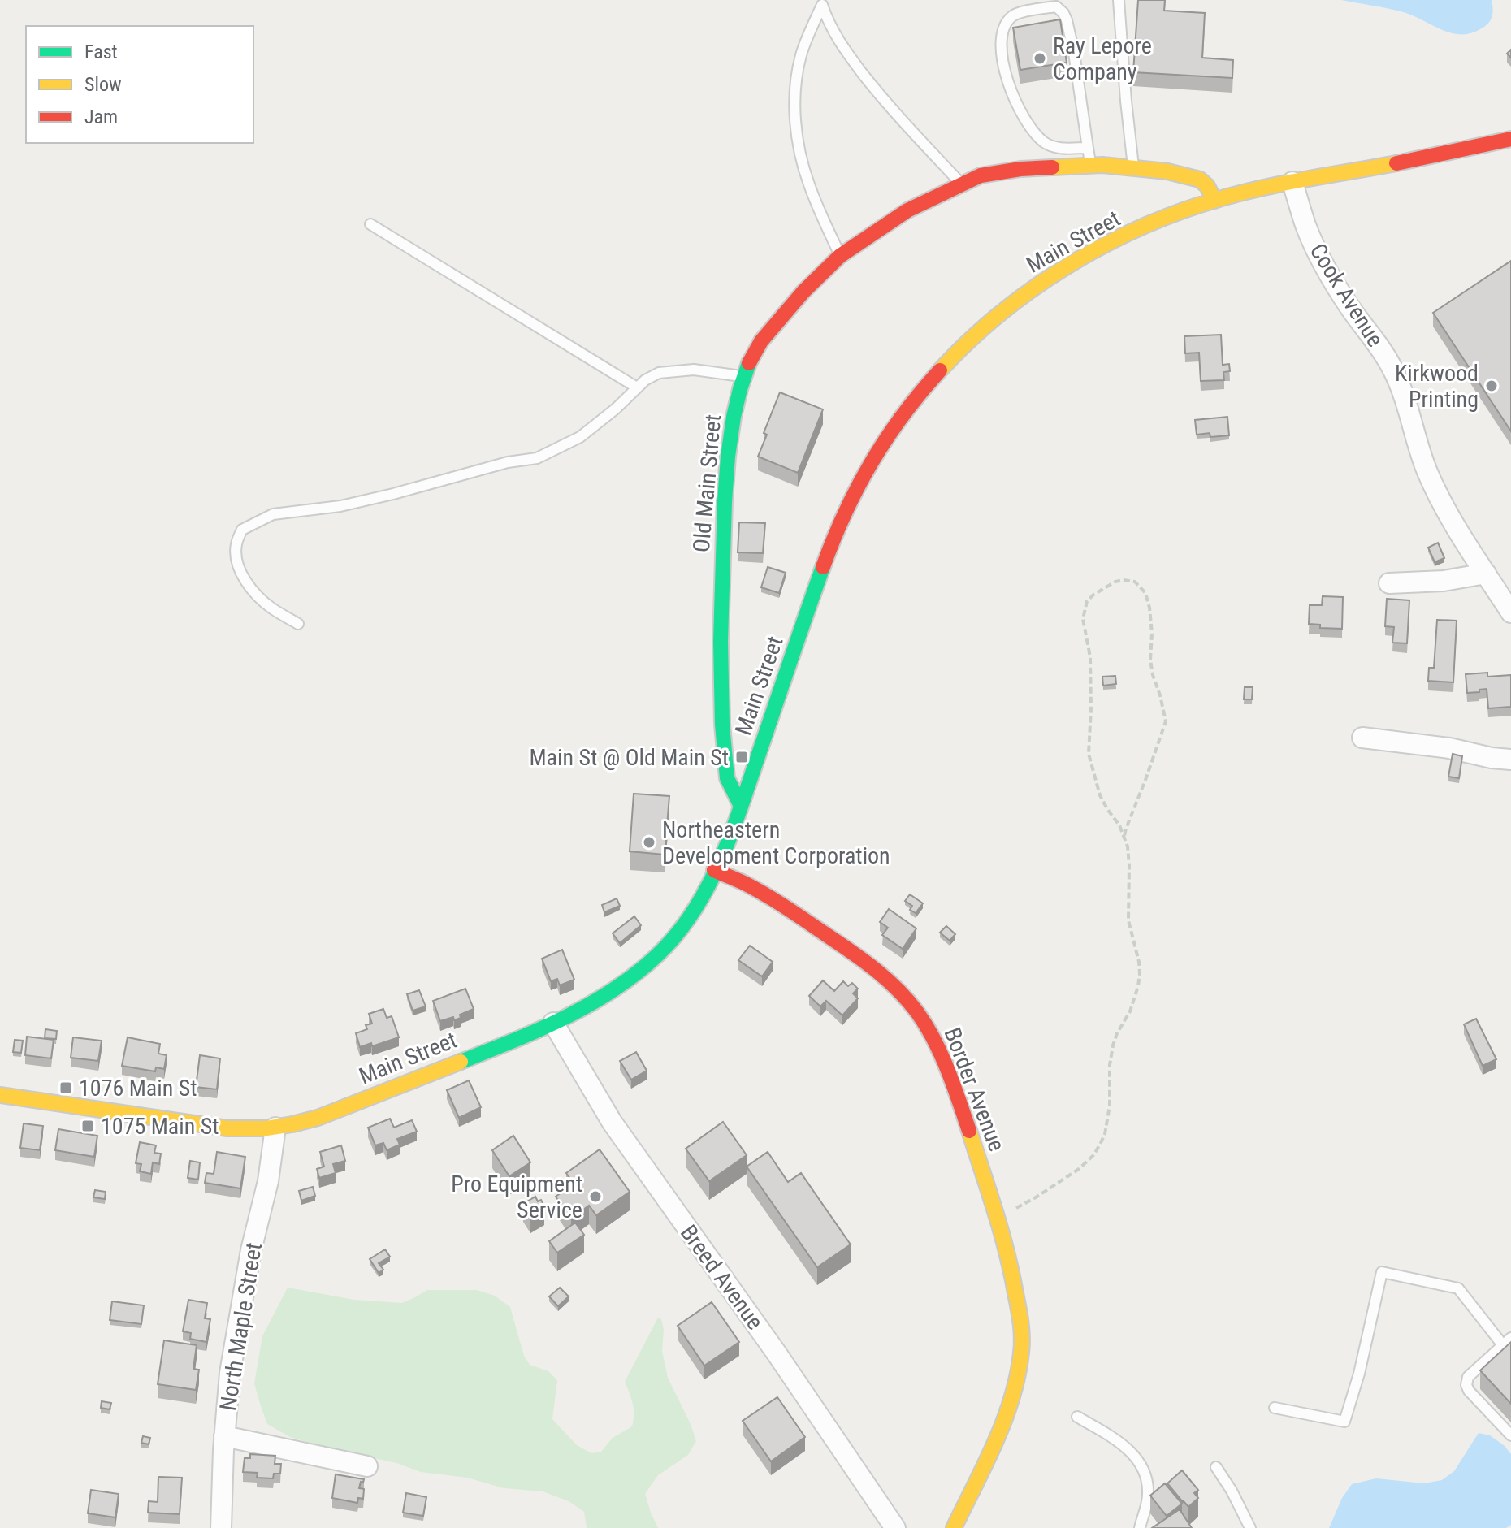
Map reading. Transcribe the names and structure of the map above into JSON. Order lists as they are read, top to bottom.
{
  "streets": {
    "main road": ["Main Street", "Old Main Street", "Border Avenue"],
    "street": ["Cook Avenue", "Breed Avenue", "North Maple Street"]
  },
  "crossings": [
    ["Main Street", "Cook Avenue"],
    ["Main Street", "Old Main Street"],
    ["Main Street", "Border Avenue"],
    ["Main Street", "Breed Avenue"],
    ["Main Street", "North Maple Street"]
  ],
  "places": {
    "other": [
      "Ray Lepore Company",
      "Kirkwood Printing",
      "Northeastern Development Corporation",
      "Pro Equipment Service"
    ],
    "transit": ["Main St @ Old Main St", "1076 Main St", "1075 Main St"]
  },
  "legend": ["Fast", "Slow", "Jam"]
}
